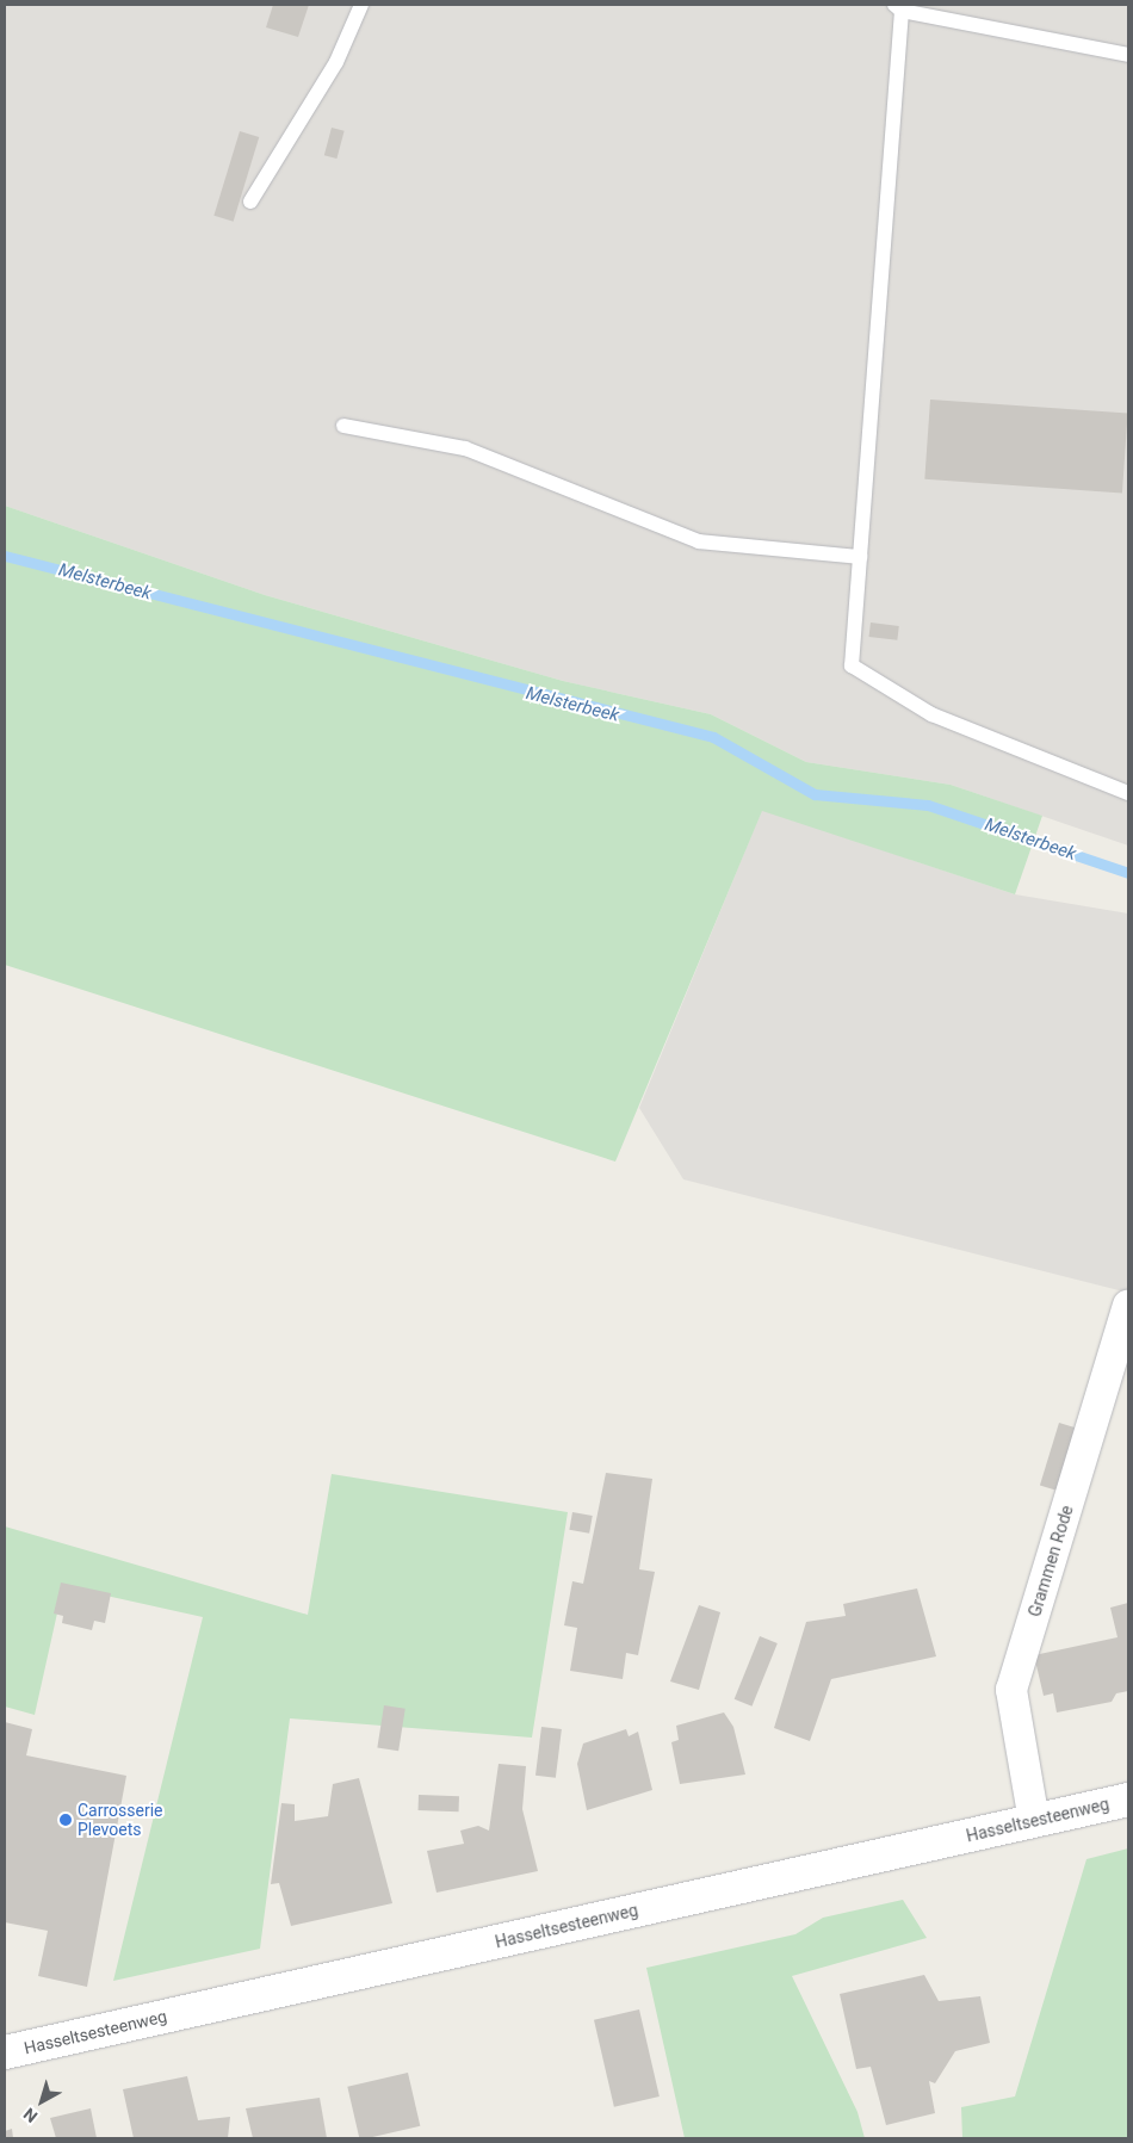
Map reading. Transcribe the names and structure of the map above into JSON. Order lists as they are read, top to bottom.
{
  "streets": {
    "main road": ["Hasseltsesteenweg"],
    "street": ["Grammen Rode"]
  },
  "crossings": [
    ["Grammen Rode", "Hasseltsesteenweg"]
  ],
  "water": ["Melsterbeek"],
  "places": ["Carrosserie Plevoets"],
  "north": "bottom left"
}
